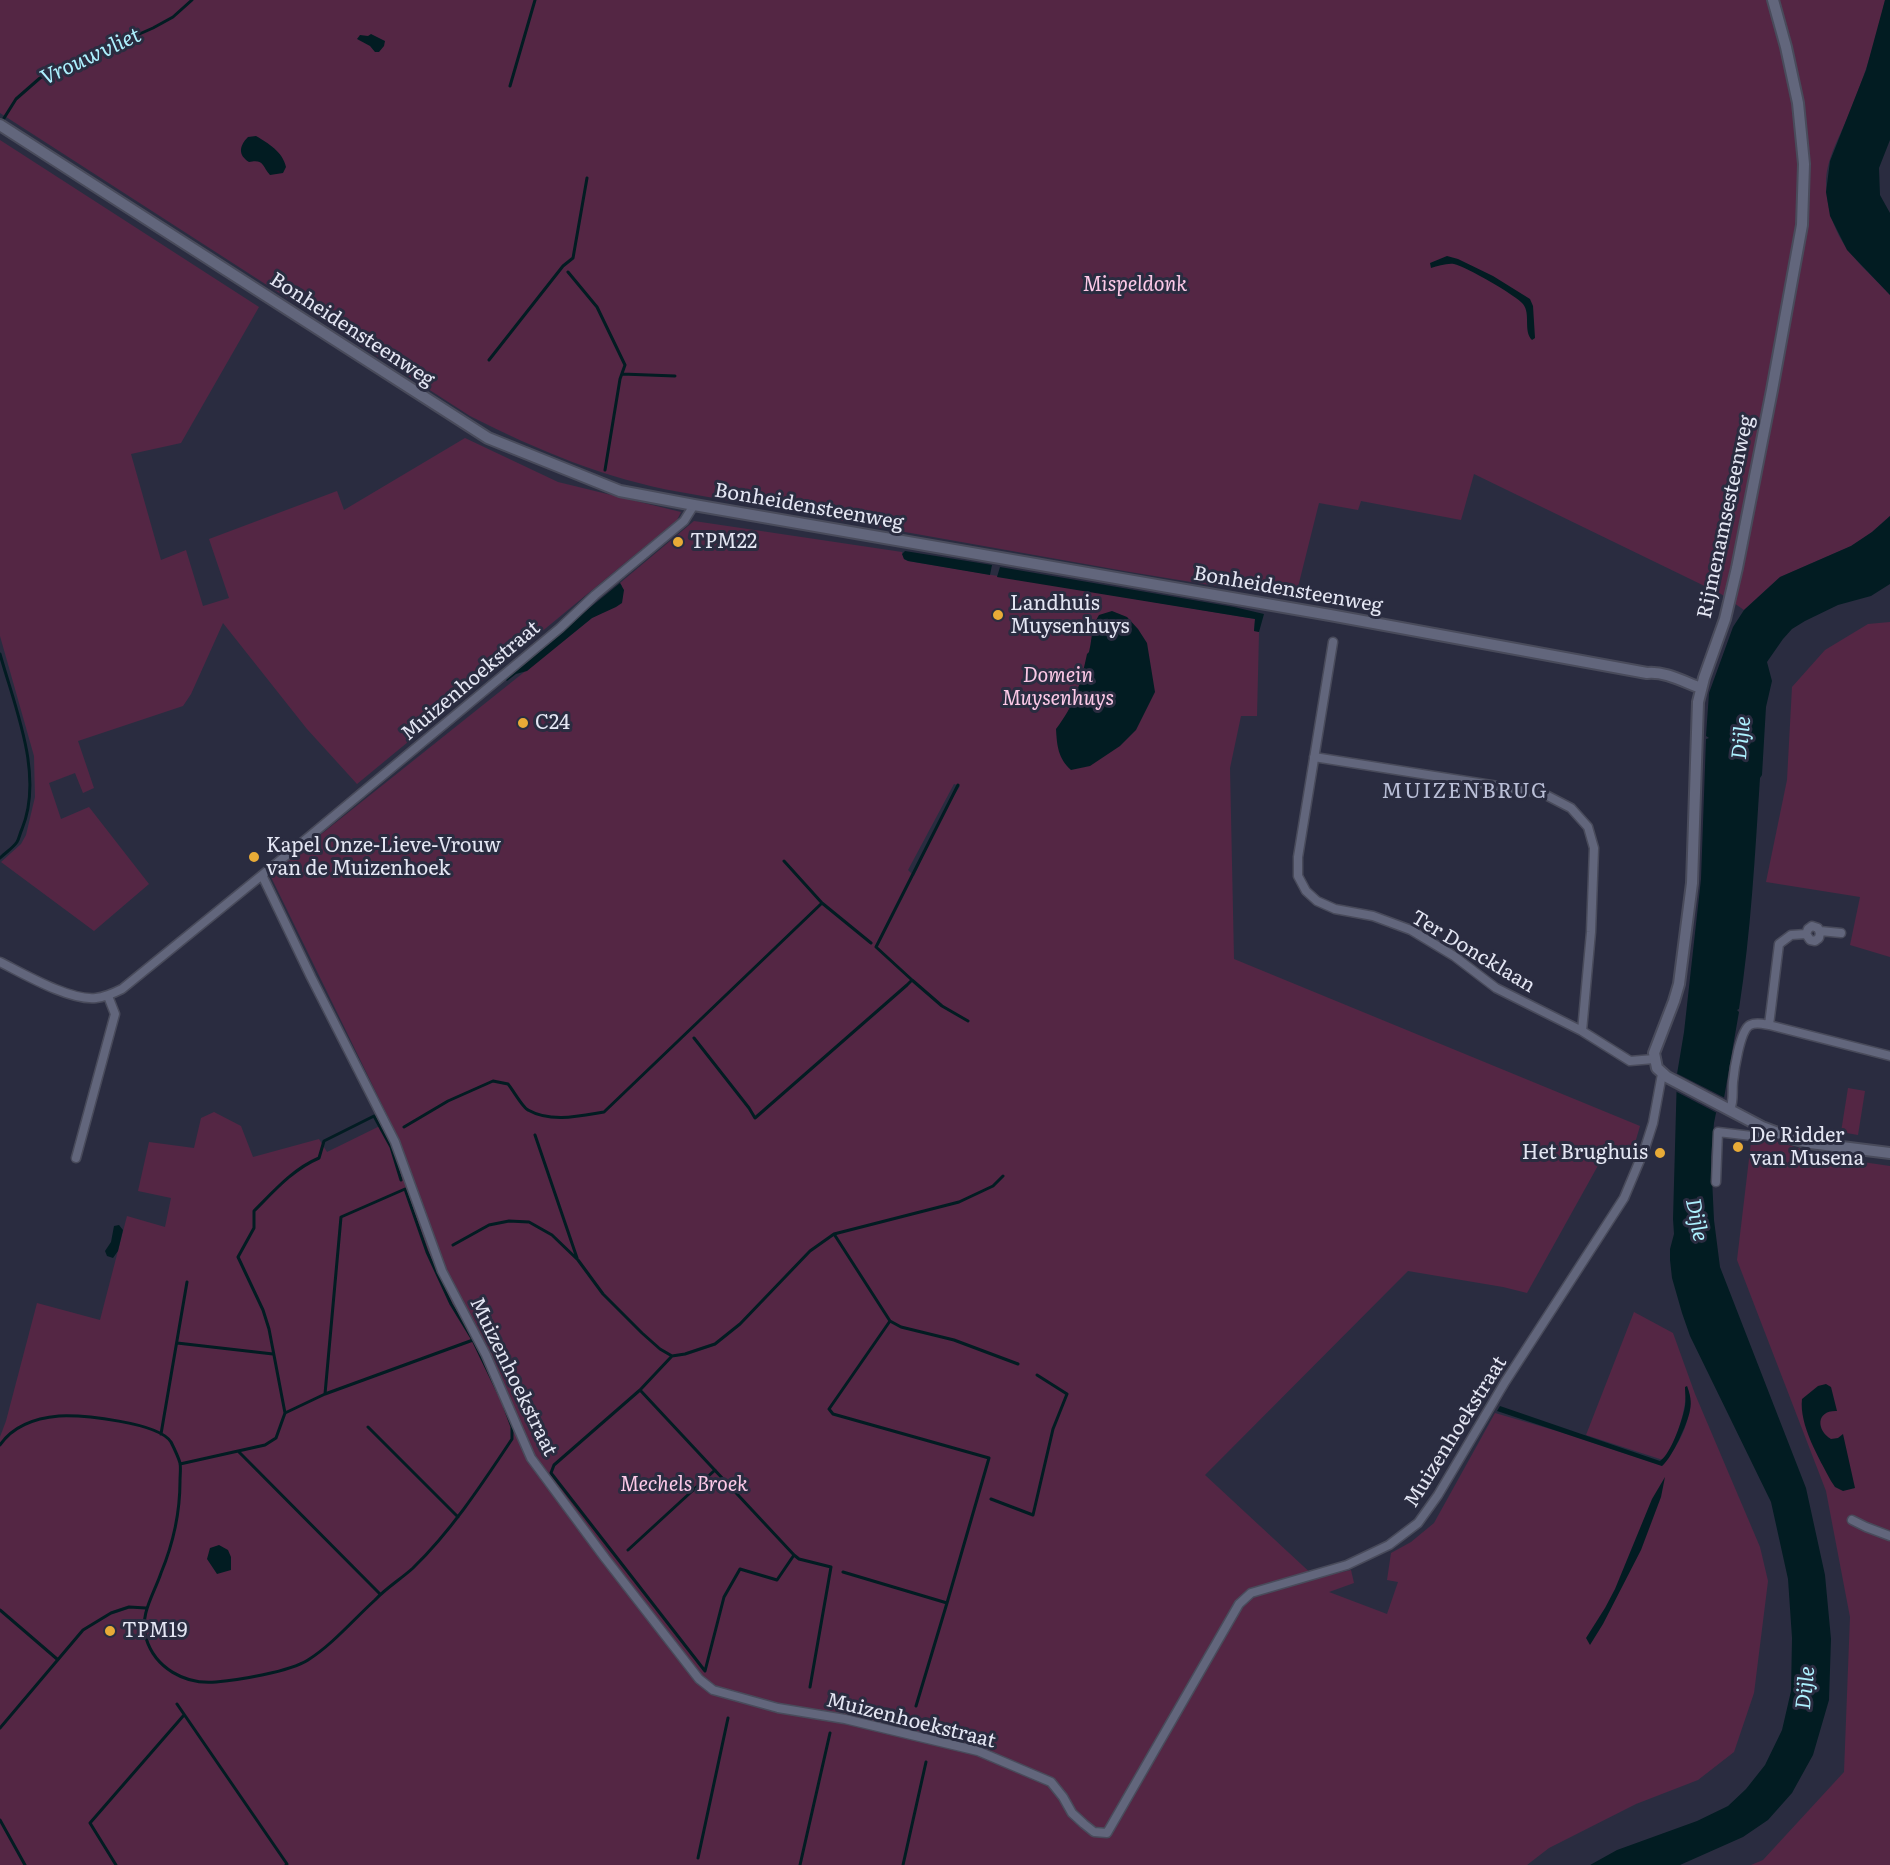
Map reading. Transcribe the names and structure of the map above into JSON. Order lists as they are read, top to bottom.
{
  "streets": {
    "street": [
      "Bonheidensteenweg",
      "Rijmenamsesteenweg",
      "Muizenhoekstraat",
      "Ter Doncklaan"
    ]
  },
  "crossings": [
    ["Bonheidensteenweg", "Rijmenamsesteenweg"],
    ["Bonheidensteenweg", "Muizenhoekstraat"],
    ["Rijmenamsesteenweg", "Ter Doncklaan"]
  ],
  "districts": ["MUIZENBRUG"],
  "water": ["Vrouwvliet", "Dijle"],
  "parks": ["Mispeldonk", "Domein Muysenhuys", "Mechels Broek"],
  "places": [
    "TPM22",
    "Landhuis Muysenhuys",
    "C24",
    "Kapel Onze-Lieve-Vrouw van de Muizenhoek",
    "De Ridder van Musena",
    "Het Brughuis",
    "TPM19"
  ]
}
